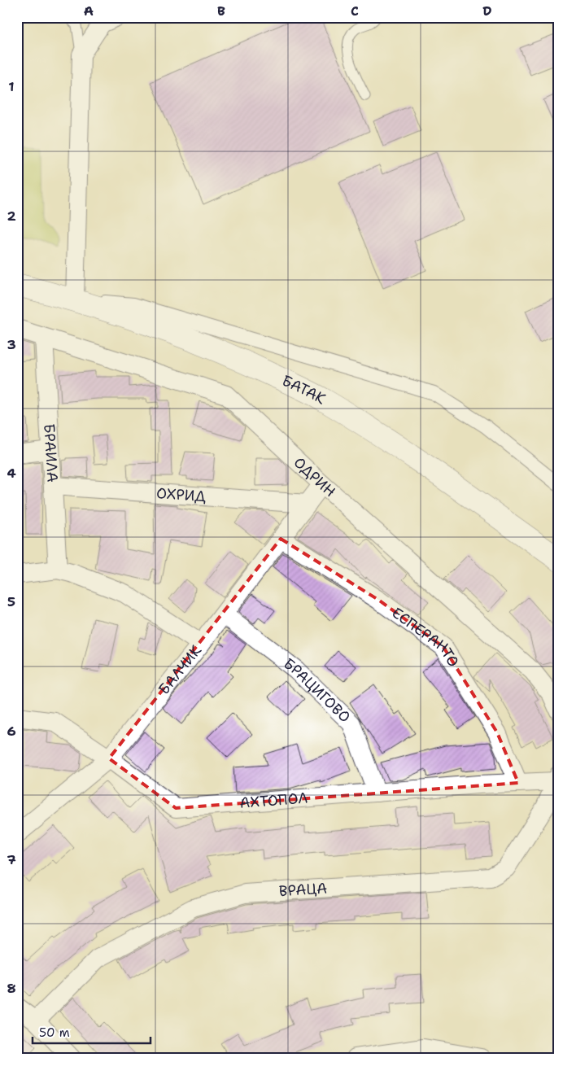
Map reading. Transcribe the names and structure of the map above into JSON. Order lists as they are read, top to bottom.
{
  "streets": {
    "street": [
      "БАТАК",
      "БРАИЛА",
      "ОДРИН",
      "ОХРИД",
      "ЕСПЕРАНТО",
      "БАЛЧИК",
      "БРАЦИГОВО",
      "АХТОПОЛ",
      "ВРАЦА"
    ]
  },
  "crossings": [
    ["БРАИЛА", "ОДРИН"],
    ["БРАИЛА", "ОХРИД"],
    ["ОДРИН", "БАЛЧИК"],
    ["ОХРИД", "БАЛЧИК"],
    ["ЕСПЕРАНТО", "БАЛЧИК"],
    ["ЕСПЕРАНТО", "АХТОПОЛ"],
    ["БАЛЧИК", "БРАЦИГОВО"],
    ["БАЛЧИК", "АХТОПОЛ"],
    ["БРАЦИГОВО", "АХТОПОЛ"],
    ["АХТОПОЛ", "ВРАЦА"]
  ],
  "scale_bar": "50 m",
  "grid": {
    "columns": [
      "A",
      "B",
      "C",
      "D"
    ],
    "rows": [
      "1",
      "2",
      "3",
      "4",
      "5",
      "6",
      "7",
      "8"
    ]
  }
}
